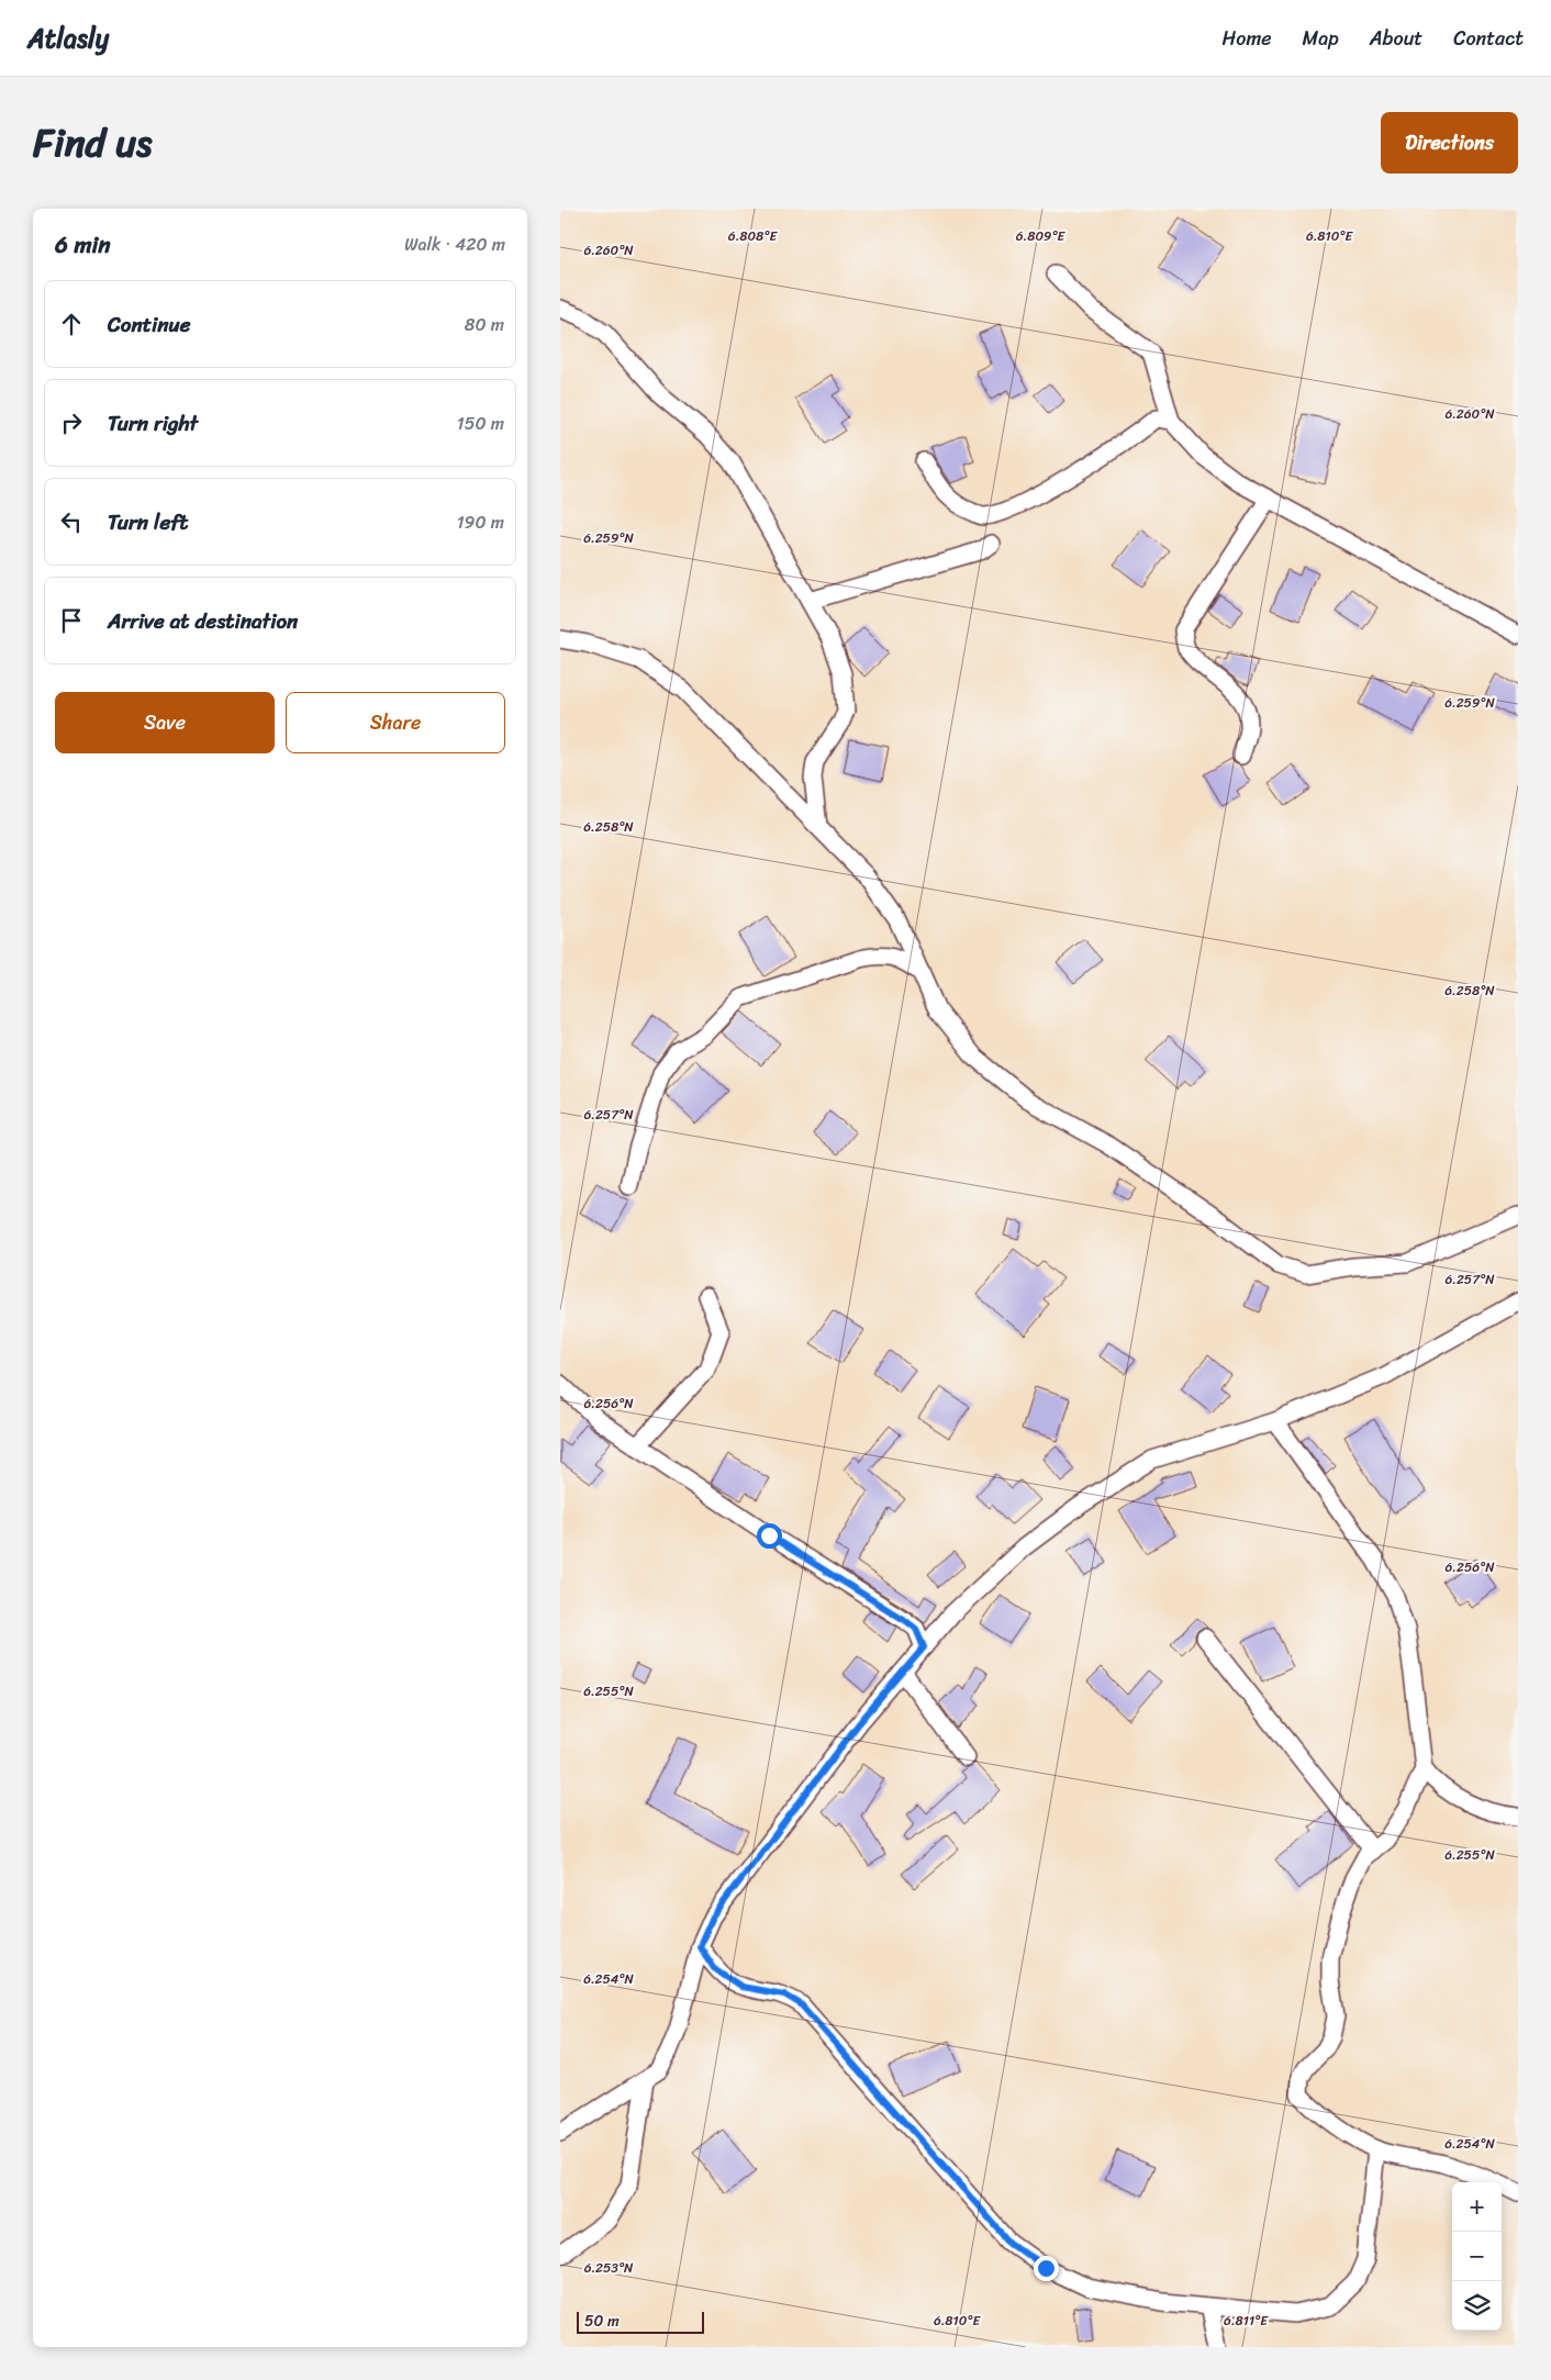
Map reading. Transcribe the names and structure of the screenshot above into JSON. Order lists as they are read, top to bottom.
{
  "scale_bar": "50 m",
  "page": {
    "header": "Atlasly",
    "nav": [
      "Home",
      "Map",
      "About",
      "Contact"
    ],
    "title": "Find us",
    "buttons": [
      "Directions",
      ["Save", "Share"]
    ],
    "heading": ["6 min", "Walk · 420 m"],
    "list": [
      ["Continue", "80 m"],
      ["Turn right", "150 m"],
      ["Turn left", "190 m"],
      "Arrive at destination"
    ],
    "map_buttons": ["+", "−"],
    "scale": "50 m"
  },
  "coordinates": [
    "6.808°E",
    "6.809°E",
    "6.810°E",
    "6.260°N",
    "6.259°N",
    "6.258°N",
    "6.257°N",
    "6.256°N",
    "6.255°N",
    "6.254°N",
    "6.253°N",
    "6.811°E"
  ]
}
